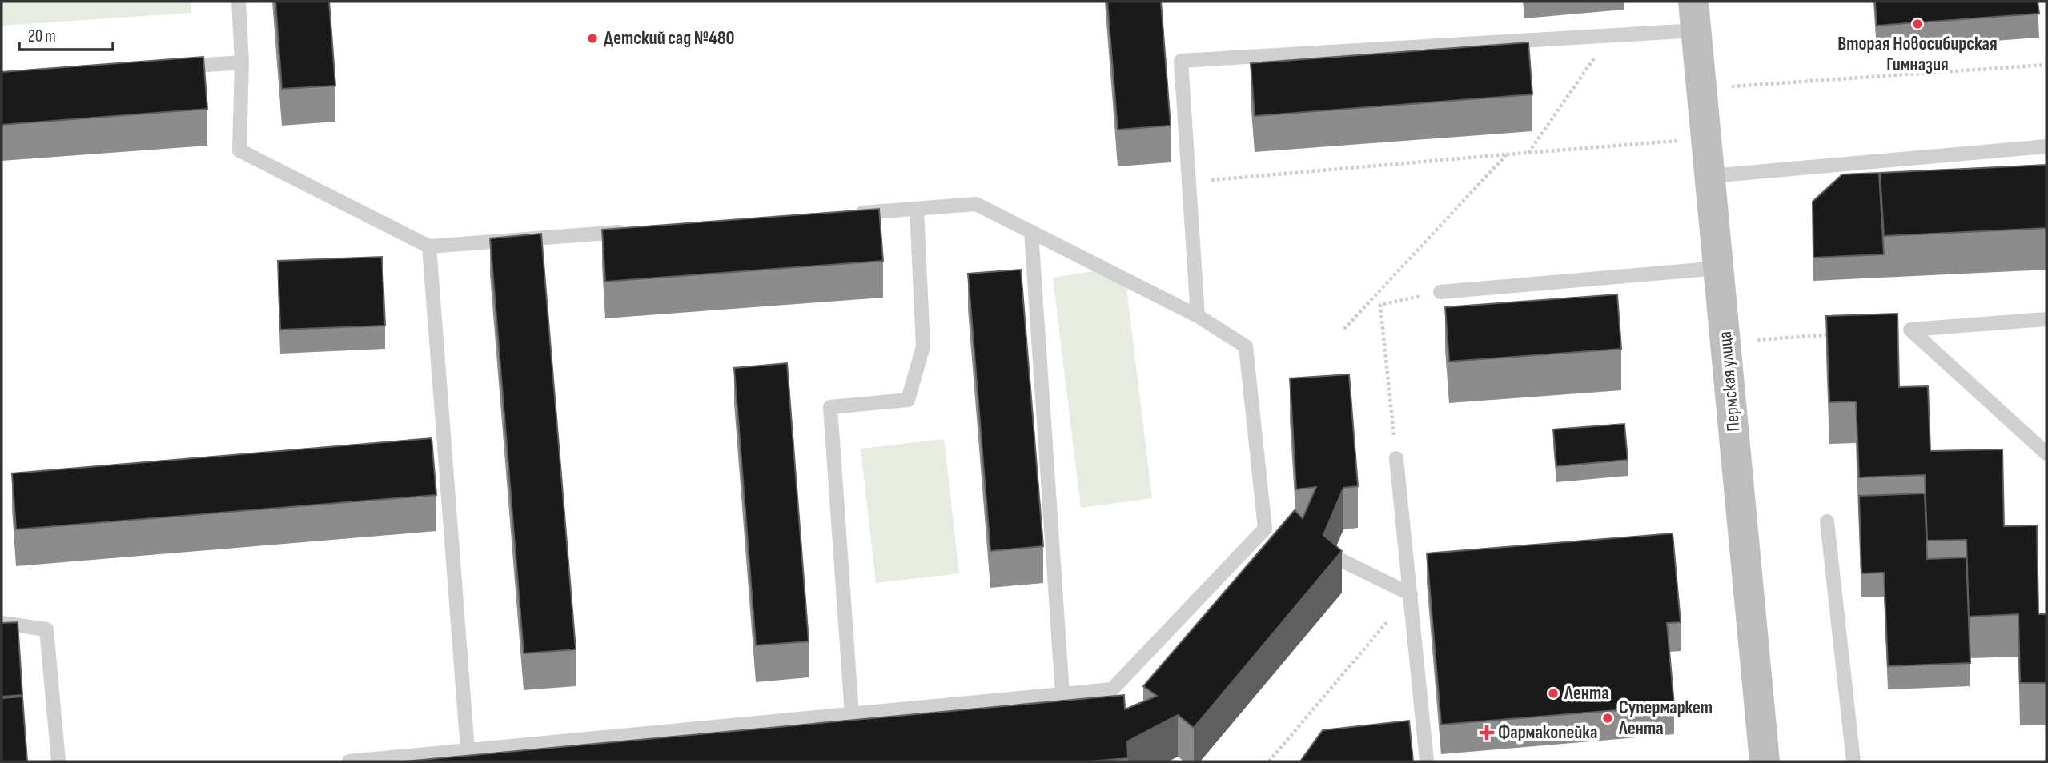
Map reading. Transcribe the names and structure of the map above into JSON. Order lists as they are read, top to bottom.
{
  "streets": {
    "street": ["Пермская улица"]
  },
  "places": {
    "other": [
      "Вторая Новосибирская Гимназия",
      "Детский сад №480",
      "Лента",
      "Супермаркет Лента"
    ],
    "health": ["Фармакопейка"]
  },
  "scale_bar": "20 m"
}
